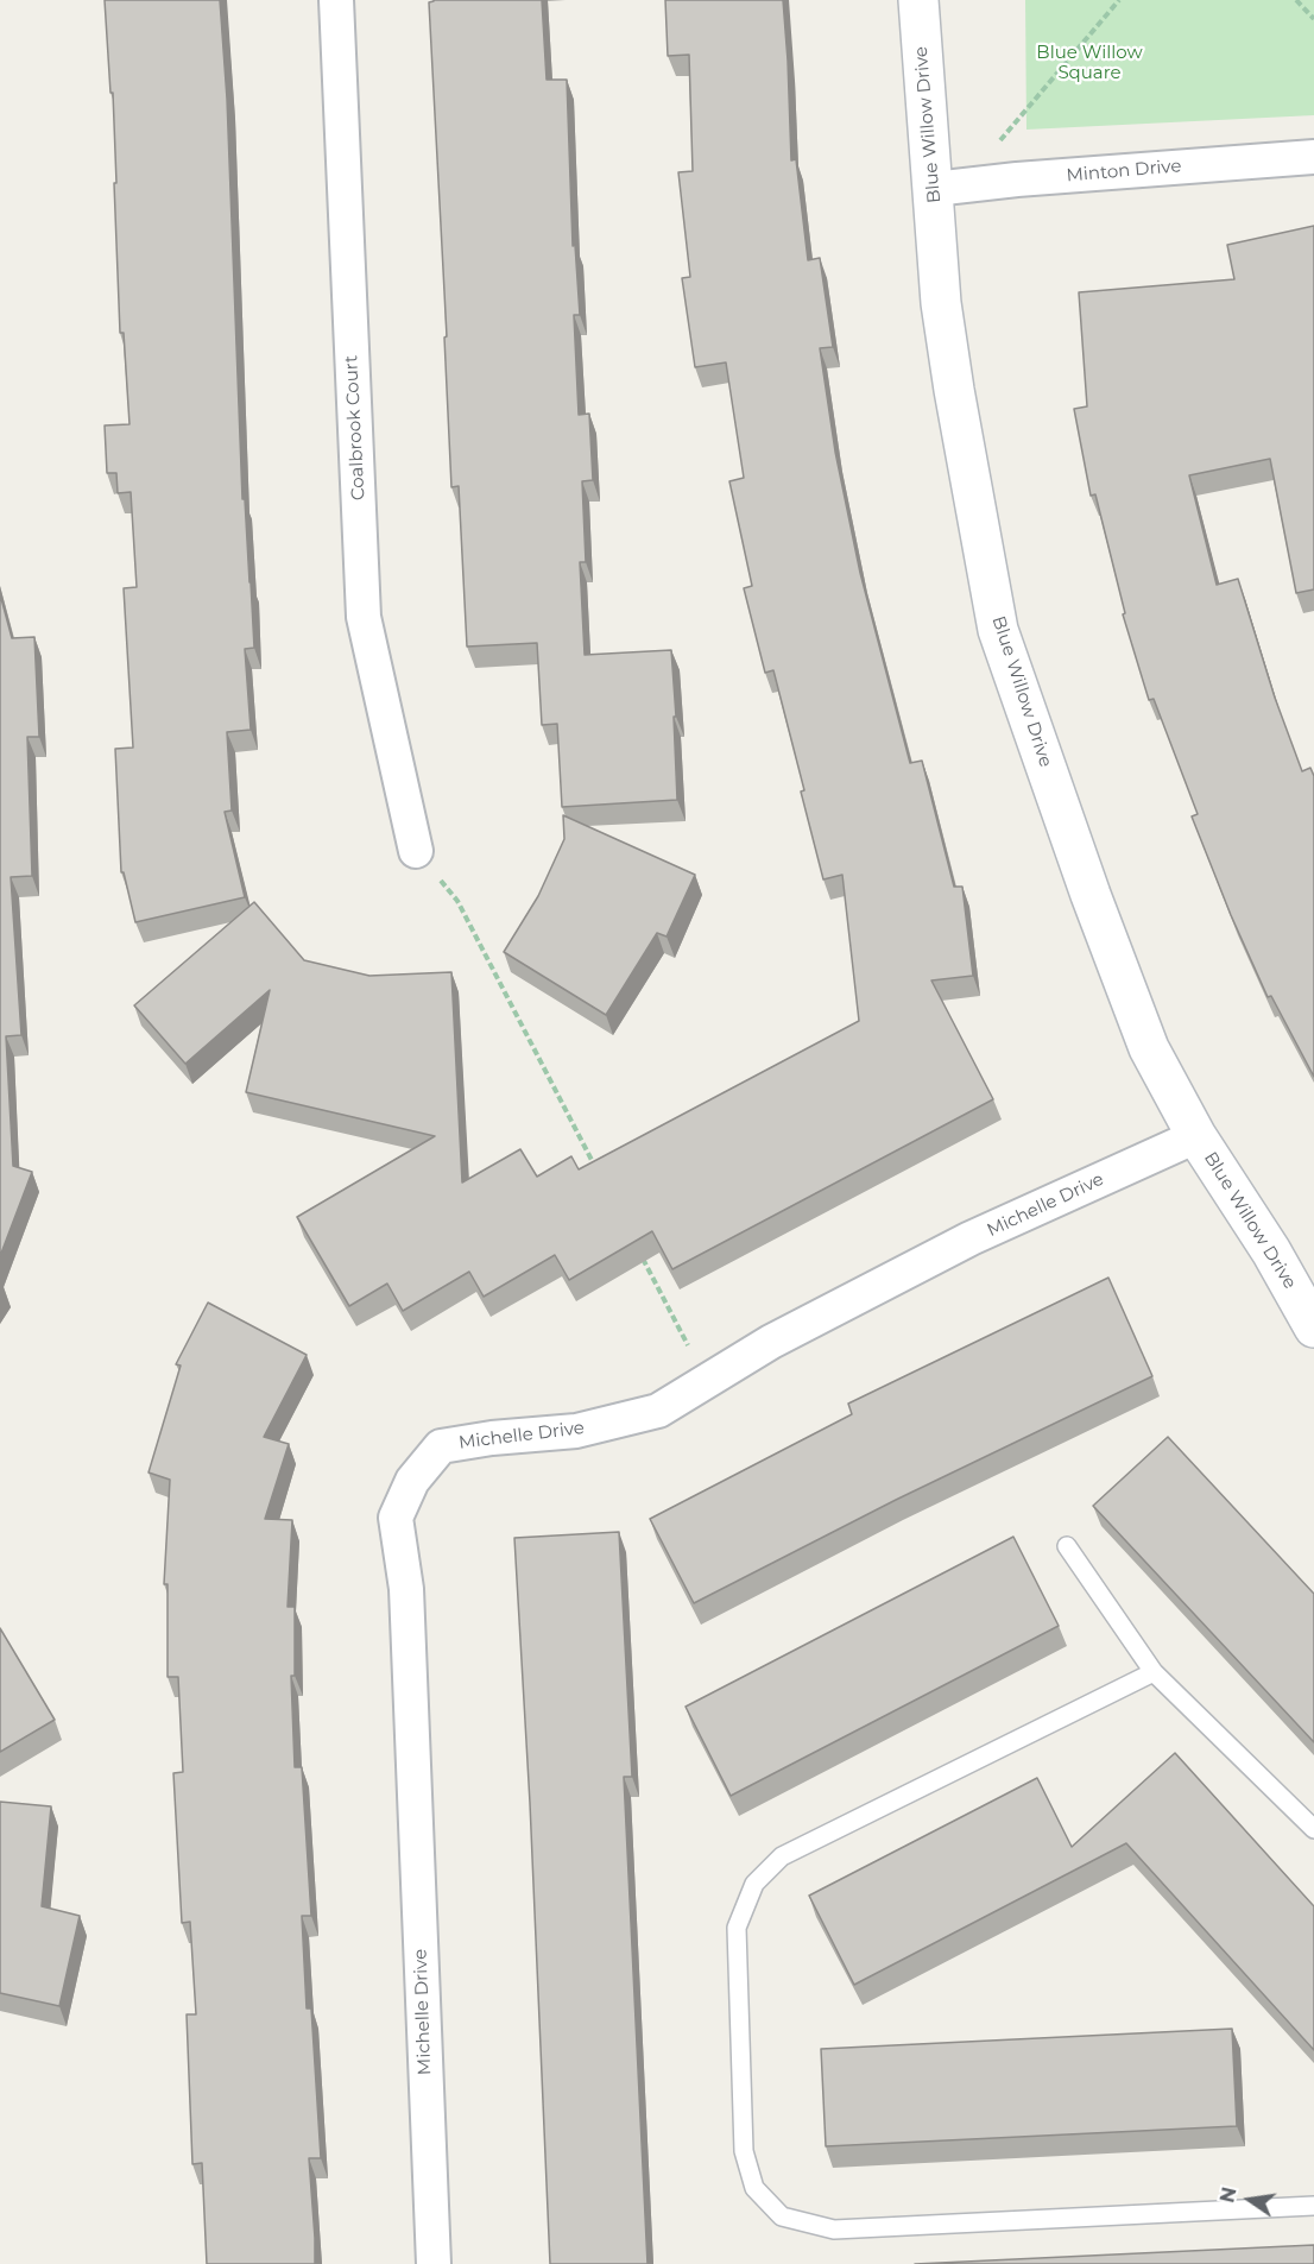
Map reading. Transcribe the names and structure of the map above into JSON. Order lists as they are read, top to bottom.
{
  "streets": {
    "street": [
      "Blue Willow Drive",
      "Minton Drive",
      "Coalbrook Court",
      "Michelle Drive"
    ]
  },
  "crossings": [
    ["Blue Willow Drive", "Minton Drive"],
    ["Blue Willow Drive", "Michelle Drive"]
  ],
  "parks": ["Blue Willow Square"],
  "north": "left"
}
